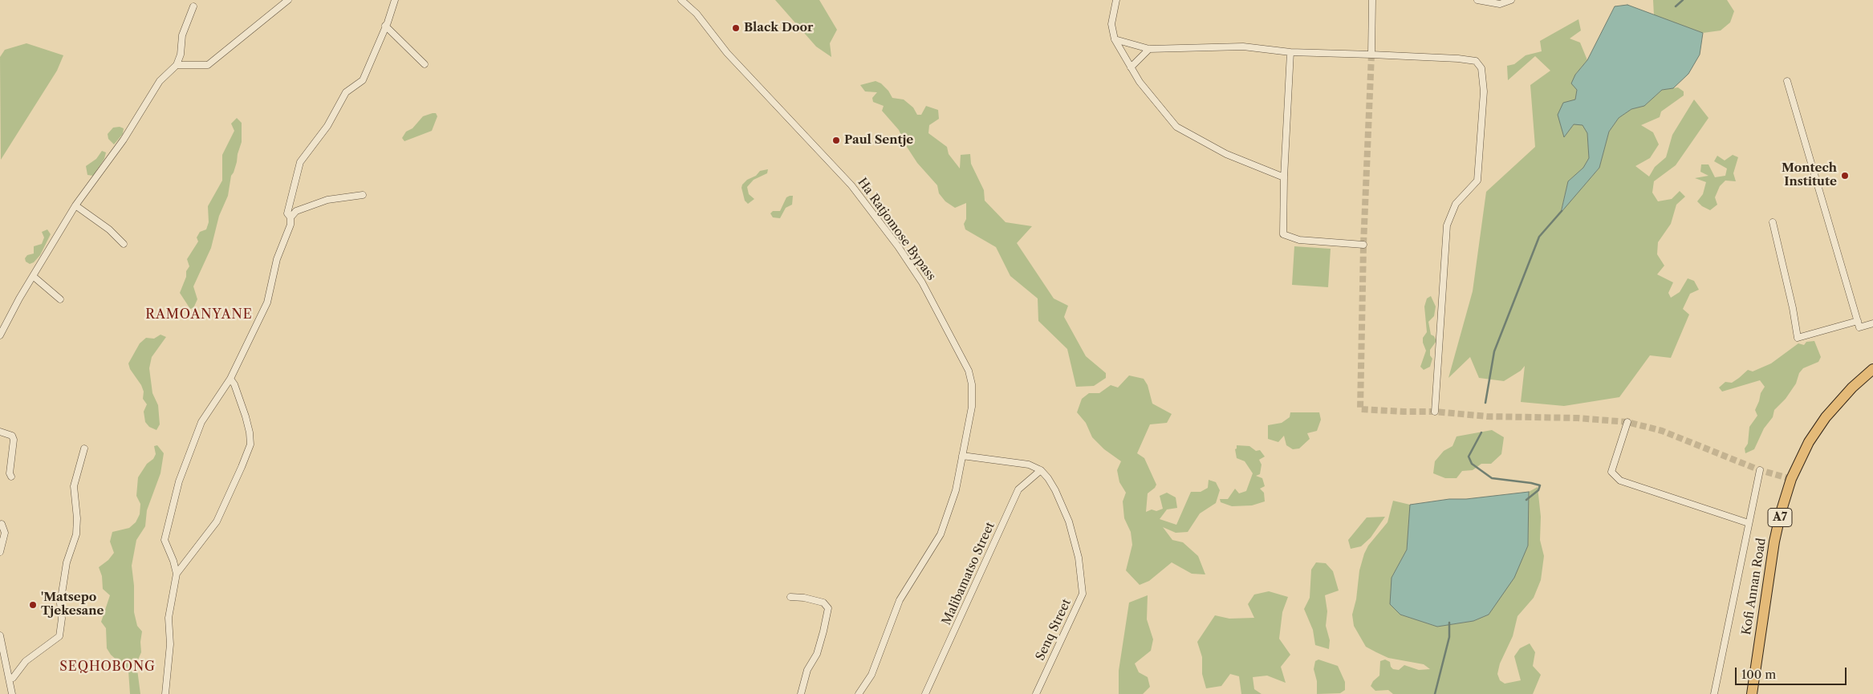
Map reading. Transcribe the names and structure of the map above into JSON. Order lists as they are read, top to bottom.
{
  "streets": {
    "main road": ["A7", "Kofi Annan Road"],
    "street": ["Ha Ratjomose Bypass", "Malibamatso Street", "Senq Street"]
  },
  "crossings": [
    ["Malibamatso Street", "Senq Street"]
  ],
  "districts": ["RAMOANYANE", "SEQHOBONG"],
  "places": [
    "Black Door",
    "Paul Sentje",
    "Montech Institute",
    "'Matsepo Tjekesane"
  ],
  "scale_bar": "100 m"
}
